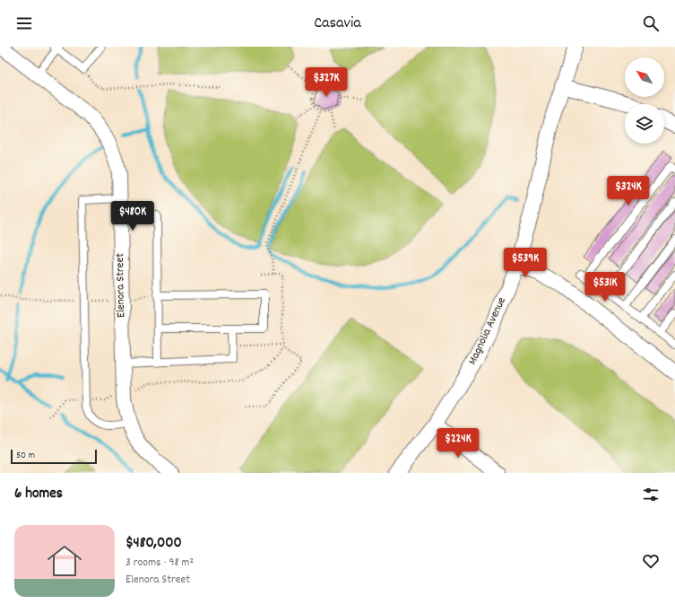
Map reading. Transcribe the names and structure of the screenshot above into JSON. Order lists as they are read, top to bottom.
{
  "streets": {
    "street": ["Elenora Street", "Magnolia Avenue"]
  },
  "scale_bar": "50 m",
  "north": "top left",
  "page": {
    "header": "Casavia",
    "price": [
      "$327K",
      "$324K",
      "$480K",
      "$539K",
      "$531K",
      "$224K"
    ],
    "scale": "50 m",
    "heading": "6 homes",
    "list": [
      {
        "name": "$480,000",
        "note": "3 rooms · 98 m² · Elenora Street"
      }
    ]
  }
}
